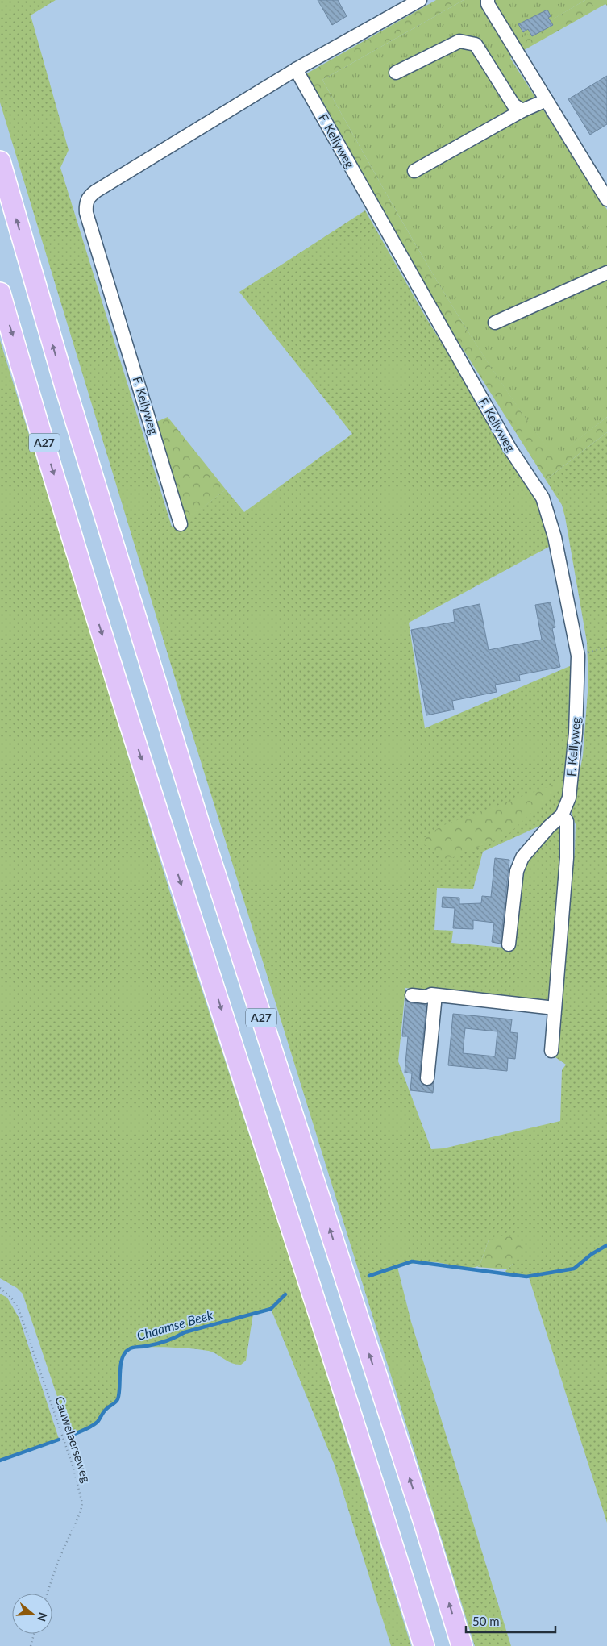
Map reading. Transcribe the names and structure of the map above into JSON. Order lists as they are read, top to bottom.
{
  "streets": {
    "highway": ["A27"],
    "street": ["F. Kellyweg"],
    "path": ["Cauwelaerseweg"]
  },
  "water": ["Chaamse Beek"],
  "scale_bar": "50 m",
  "north": "right"
}
